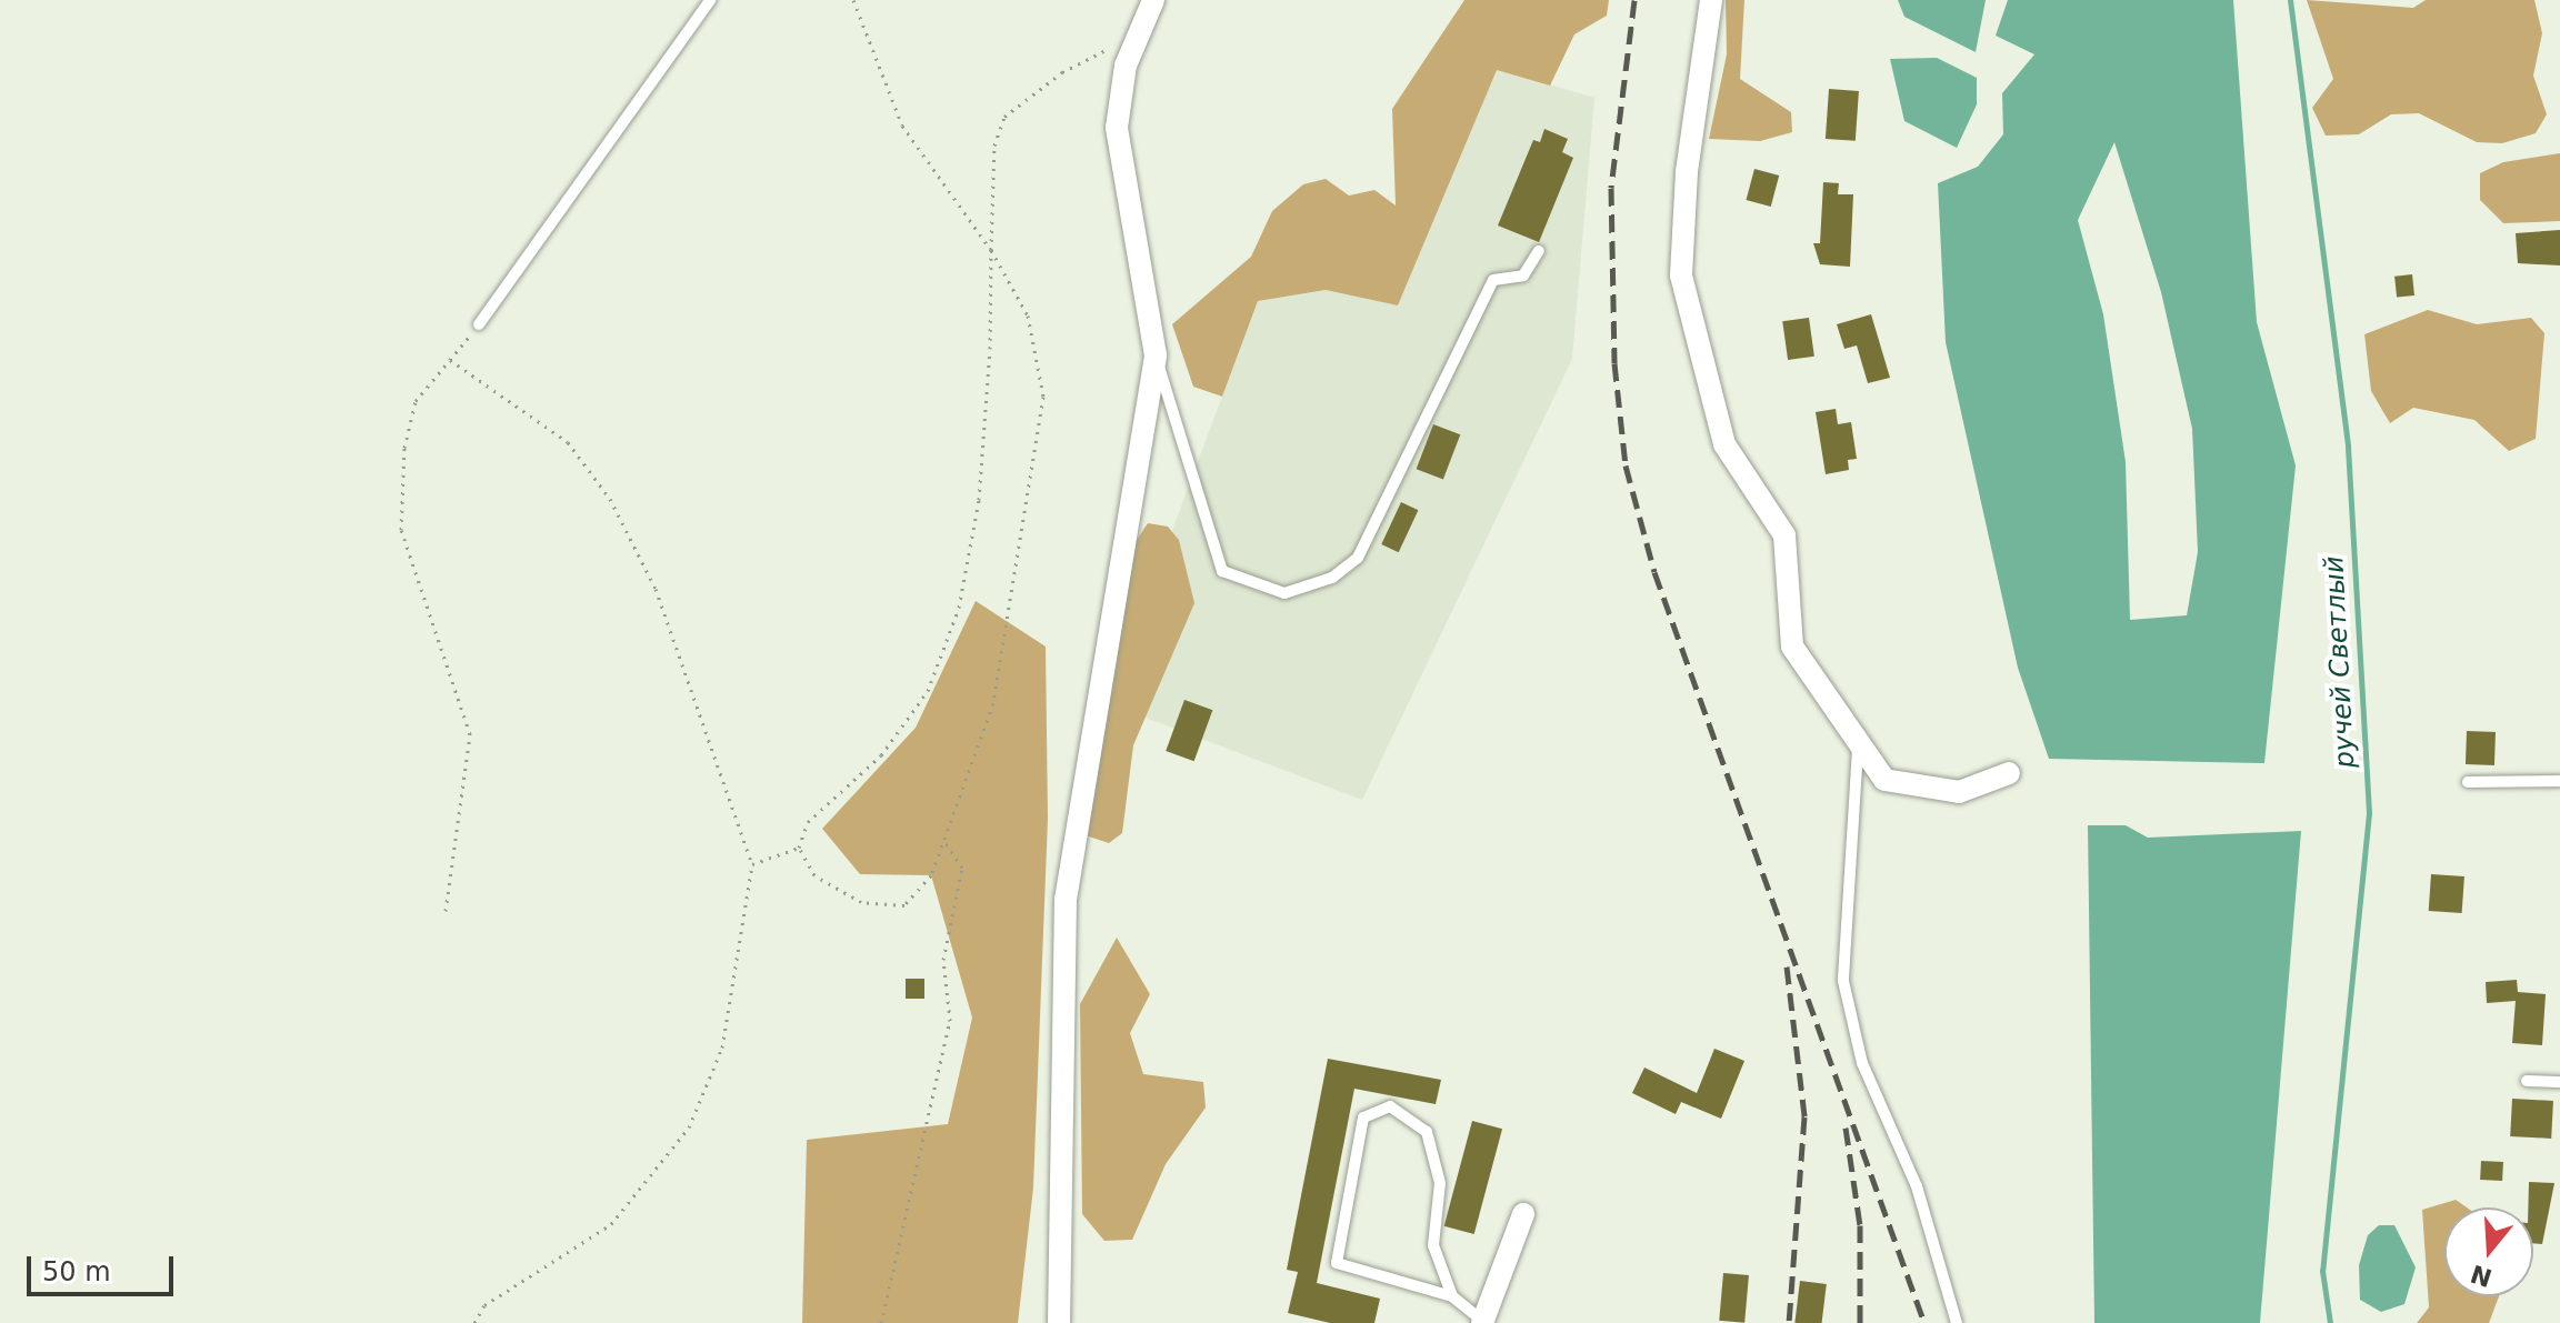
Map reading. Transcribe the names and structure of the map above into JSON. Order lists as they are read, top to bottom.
{
  "water": ["ручей Светлый"],
  "scale_bar": "50 m",
  "north": "bottom"
}
